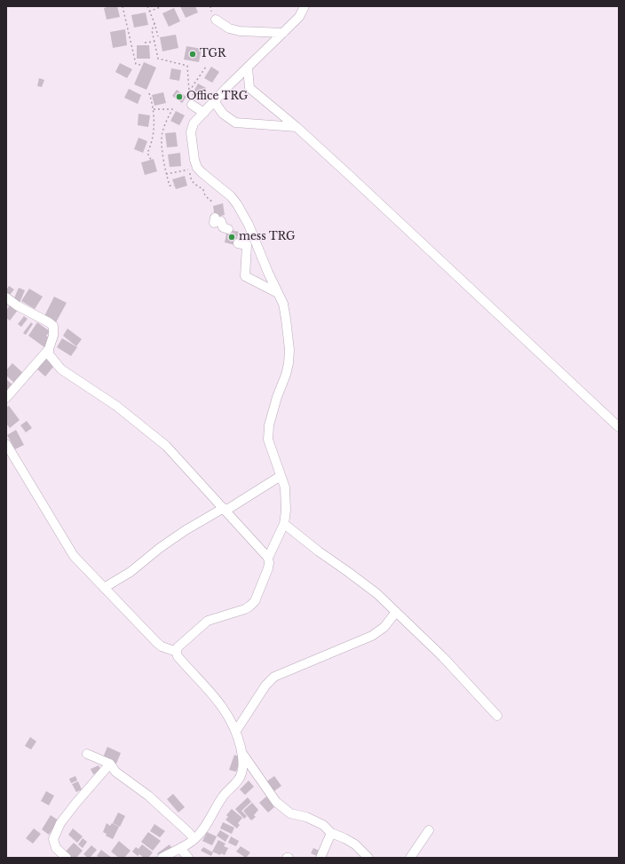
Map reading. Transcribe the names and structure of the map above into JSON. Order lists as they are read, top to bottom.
{
  "places": ["TGR", "Office TRG", "mess TRG"]
}
